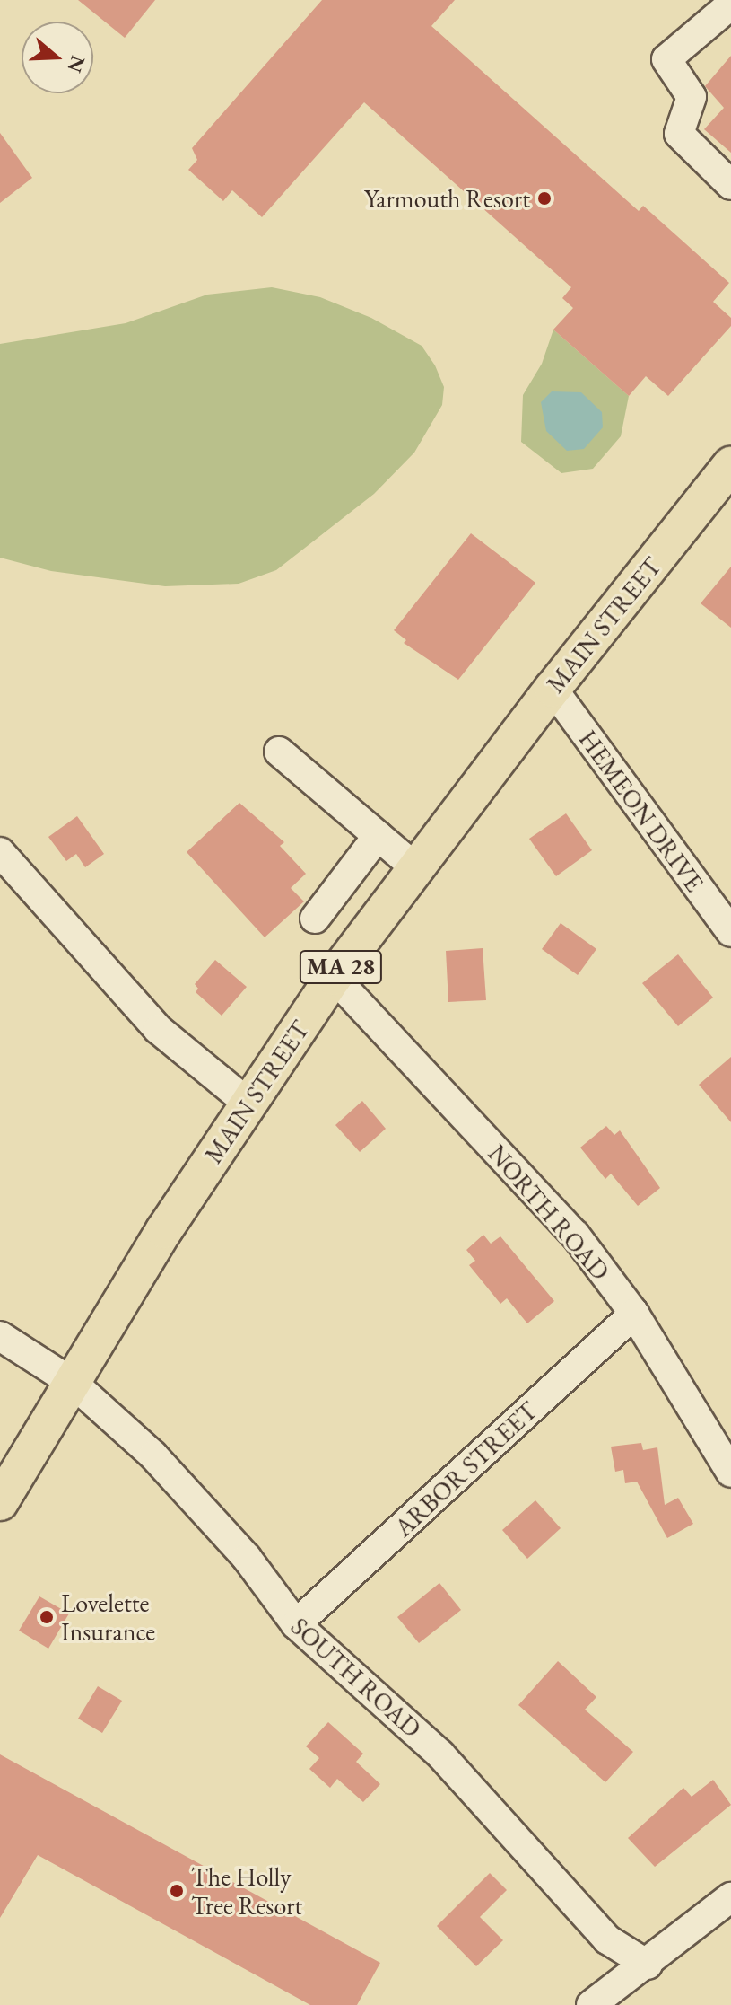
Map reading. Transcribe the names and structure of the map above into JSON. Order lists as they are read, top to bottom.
{
  "streets": {
    "main road": ["MAIN STREET", "MA 28"],
    "street": [
      "HEMEON DRIVE",
      "NORTH ROAD",
      "ARBOR STREET",
      "SOUTH ROAD"
    ]
  },
  "crossings": [
    ["MAIN STREET", "HEMEON DRIVE"],
    ["MAIN STREET", "NORTH ROAD"],
    ["MAIN STREET", "SOUTH ROAD"],
    ["NORTH ROAD", "ARBOR STREET"],
    ["ARBOR STREET", "SOUTH ROAD"]
  ],
  "places": ["Yarmouth Resort", "Lovelette Insurance", "The Holly Tree Resort"],
  "north": "right"
}
